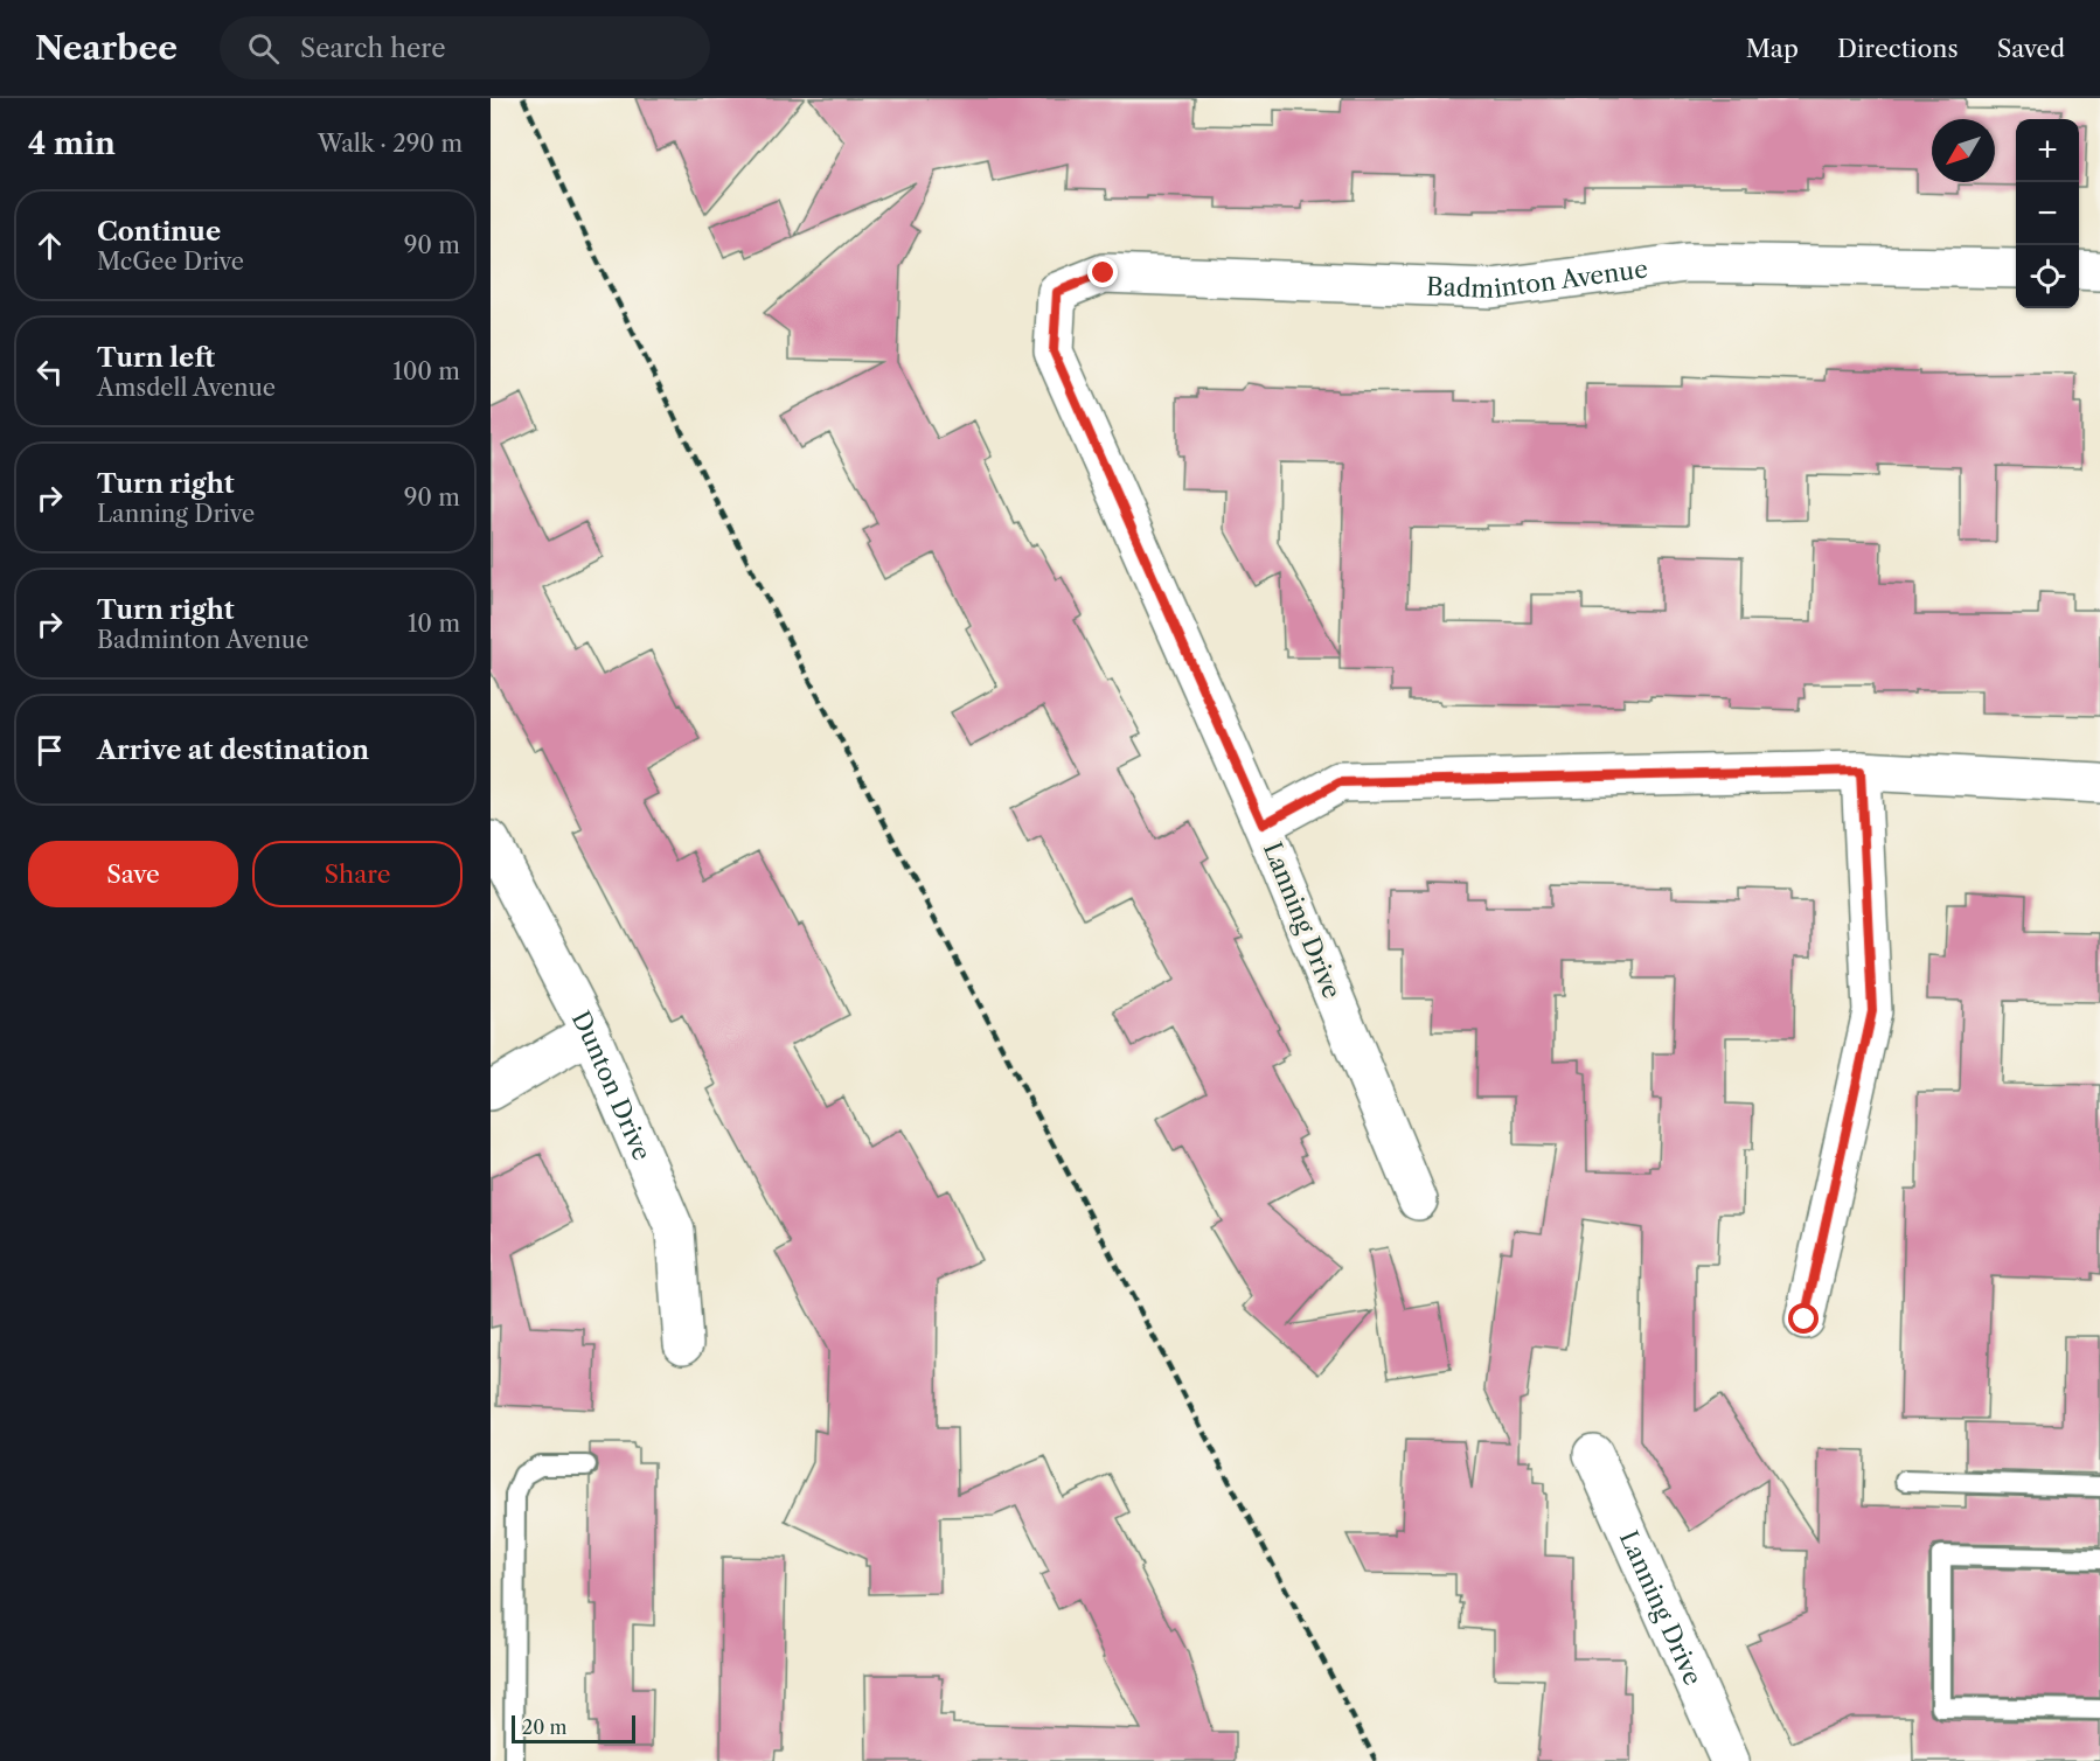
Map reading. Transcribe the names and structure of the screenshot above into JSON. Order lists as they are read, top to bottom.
{
  "streets": {
    "street": ["Badminton Avenue", "Lanning Drive", "Dunton Drive"]
  },
  "crossings": [
    ["Badminton Avenue", "Lanning Drive"]
  ],
  "scale_bar": "20 m",
  "north": "bottom left",
  "page": {
    "header": "Nearbee",
    "search": "Search here",
    "nav": ["Map", "Directions", "Saved"],
    "heading": ["4 min", "Walk · 290 m"],
    "map_buttons": ["+", "−"],
    "list": [
      ["Continue", "McGee Drive", "90 m"],
      ["Turn left", "Amsdell Avenue", "100 m"],
      ["Turn right", "Lanning Drive", "90 m"],
      ["Turn right", "Badminton Avenue", "10 m"],
      "Arrive at destination"
    ],
    "buttons": ["Save", "Share"],
    "scale": "20 m"
  }
}
